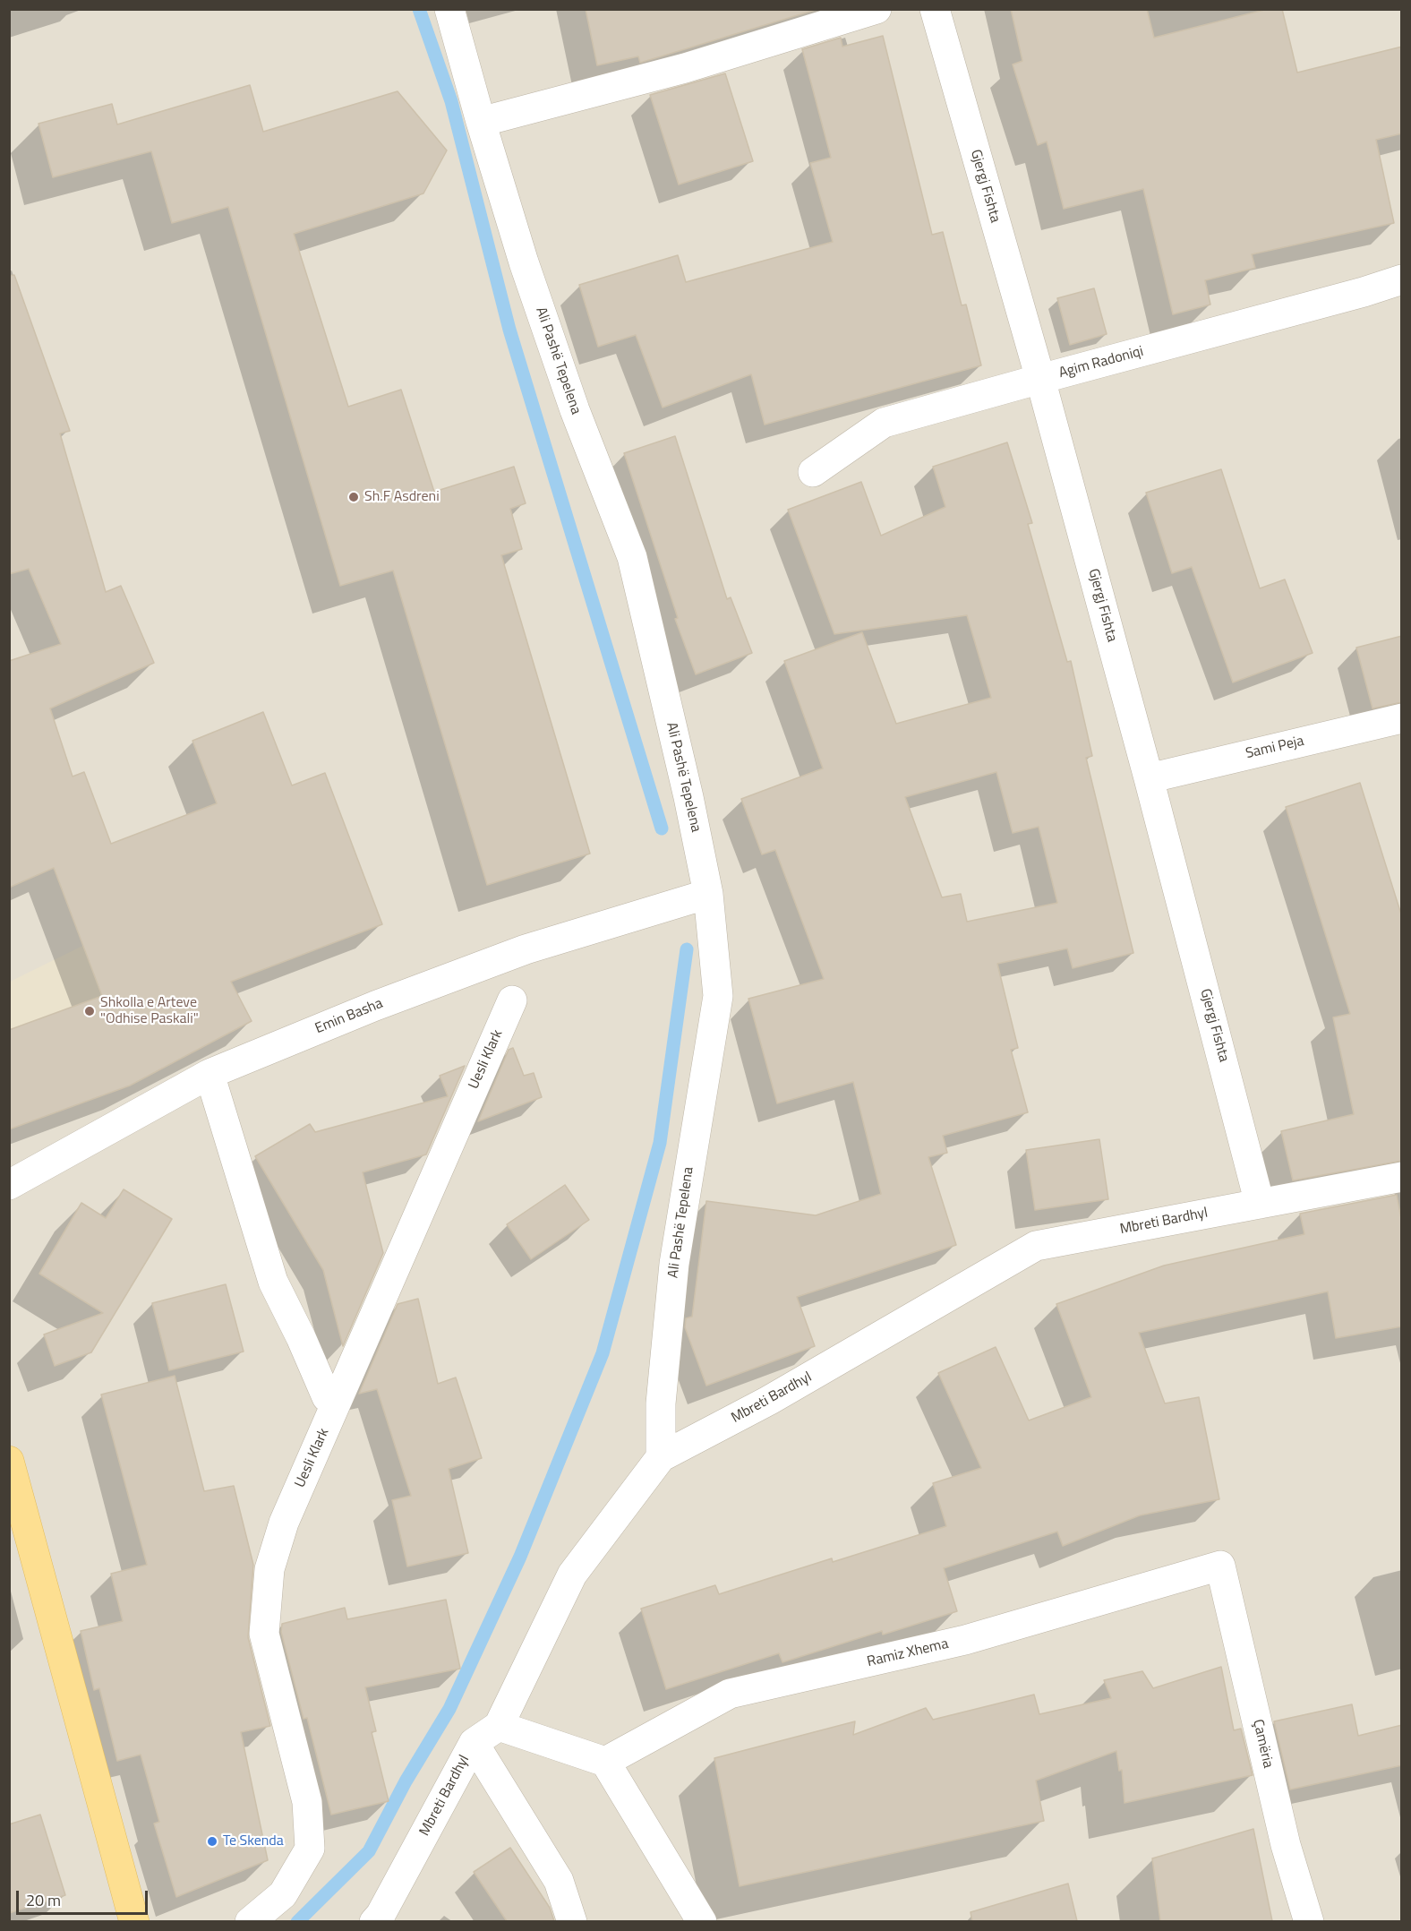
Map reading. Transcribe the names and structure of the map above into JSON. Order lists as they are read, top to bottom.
{
  "streets": {
    "street": [
      "Gjergj Fishta",
      "Ali Pashë Tepelena",
      "Agim Radoniqi",
      "Sami Peja",
      "Emin Basha",
      "Uesli Klark",
      "Mbreti Bardhyl",
      "Ramiz Xhema",
      "Çamëria"
    ]
  },
  "crossings": [
    ["Gjergj Fishta", "Agim Radoniqi"],
    ["Gjergj Fishta", "Sami Peja"],
    ["Gjergj Fishta", "Mbreti Bardhyl"],
    ["Ali Pashë Tepelena", "Emin Basha"],
    ["Ali Pashë Tepelena", "Mbreti Bardhyl"],
    ["Ramiz Xhema", "Çamëria"]
  ],
  "places": ["Sh.F Asdreni", "Shkolla e Arteve \"Odhise Paskali\"", "Te Skenda"],
  "scale_bar": "20 m"
}
